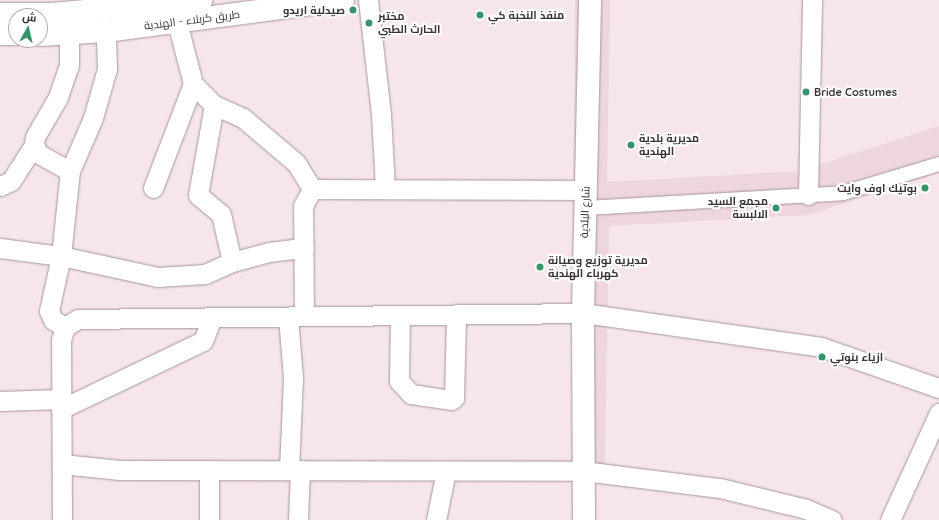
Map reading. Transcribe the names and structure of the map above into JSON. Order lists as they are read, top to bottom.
{
  "streets": {
    "main road": ["طريق كربلاء - الهندية", "شارع البلدية"]
  },
  "places": [
    "صيدلية اريدو",
    "منفذ النخبة كي",
    "مختبر الحارث الطبي",
    "Bride Costumes",
    "مديرية بلدية الهندية",
    "بوتيك اوف وايت",
    "مجمع السيد الالبسة",
    "مديرية توزيع وصيانة كهرباء الهندية",
    "ازياء بنوتي"
  ],
  "north": "top"
}
